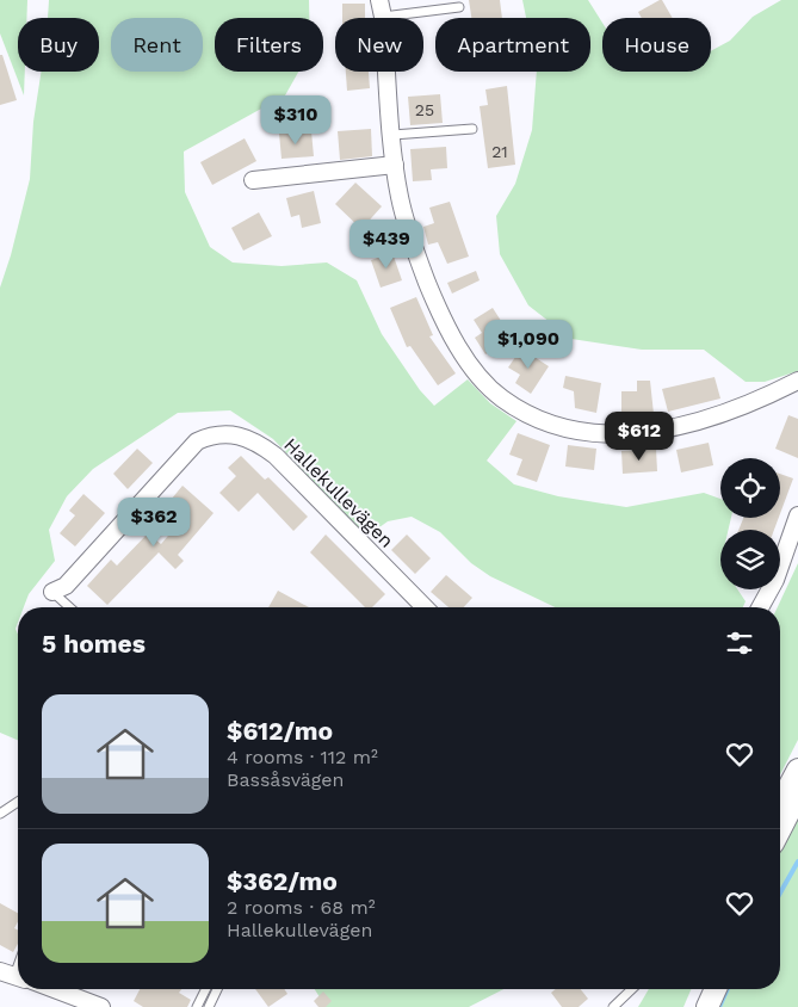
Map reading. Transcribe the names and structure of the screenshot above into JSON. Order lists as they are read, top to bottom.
{
  "streets": {
    "street": ["Hallekullevägen"]
  },
  "house_numbers": ["25", "21"],
  "page": {
    "chip": [
      "Buy",
      "Rent",
      "Filters",
      "New",
      "Apartment",
      "House"
    ],
    "price": [
      "$310",
      "$439",
      "$1,090",
      "$612",
      "$362"
    ],
    "heading": "5 homes",
    "list": [
      {
        "name": "$612/mo",
        "note": "4 rooms · 112 m² · Bassåsvägen"
      },
      {
        "name": "$362/mo",
        "note": "2 rooms · 68 m² · Hallekullevägen"
      }
    ]
  }
}
